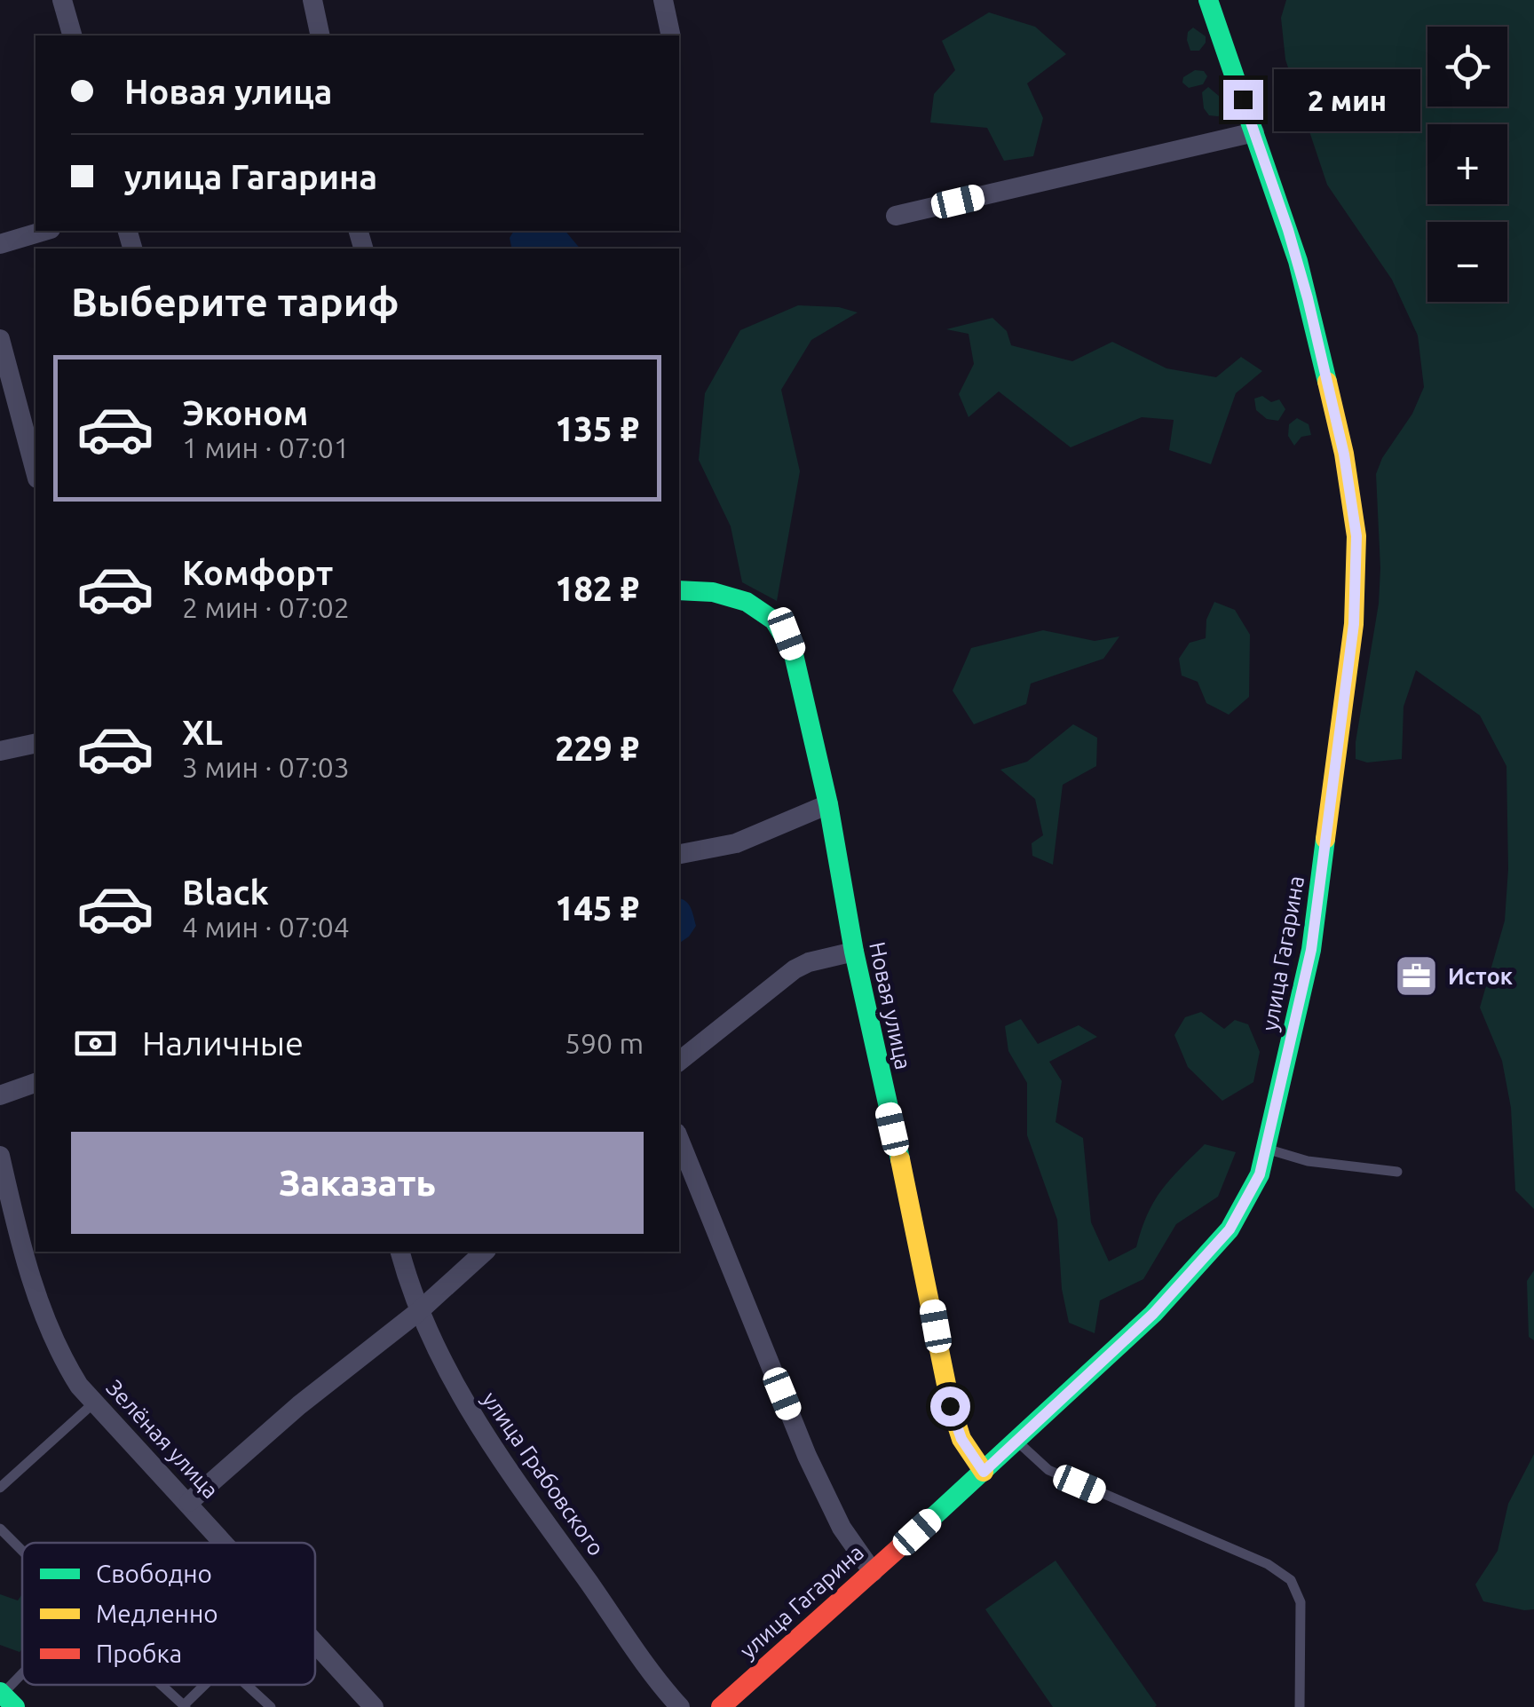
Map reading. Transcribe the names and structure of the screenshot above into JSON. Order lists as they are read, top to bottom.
{
  "streets": {
    "main road": ["улица Гагарина", "Новая улица"],
    "street": ["Зелёная улица", "улица Грабовского"]
  },
  "crossings": [
    ["улица Гагарина", "Новая улица"]
  ],
  "places": {
    "office": ["Исток"]
  },
  "legend": ["Свободно", "Медленно", "Пробка"],
  "page": {
    "map_buttons": ["+", "−"],
    "banner": ["Новая улица", "улица Гагарина"],
    "bubble": "2 мин",
    "heading": "Выберите тариф",
    "list": [
      {
        "name": "Эконом",
        "note": "1 мин · 07:01",
        "value": "135 ₽"
      },
      {
        "name": "Комфорт",
        "note": "2 мин · 07:02",
        "value": "182 ₽"
      },
      {
        "name": "XL",
        "note": "3 мин · 07:03",
        "value": "229 ₽"
      },
      {
        "name": "Black",
        "note": "4 мин · 07:04",
        "value": "145 ₽"
      }
    ],
    "pay": ["Наличные", "590 m"],
    "buttons": "Заказать"
  }
}
